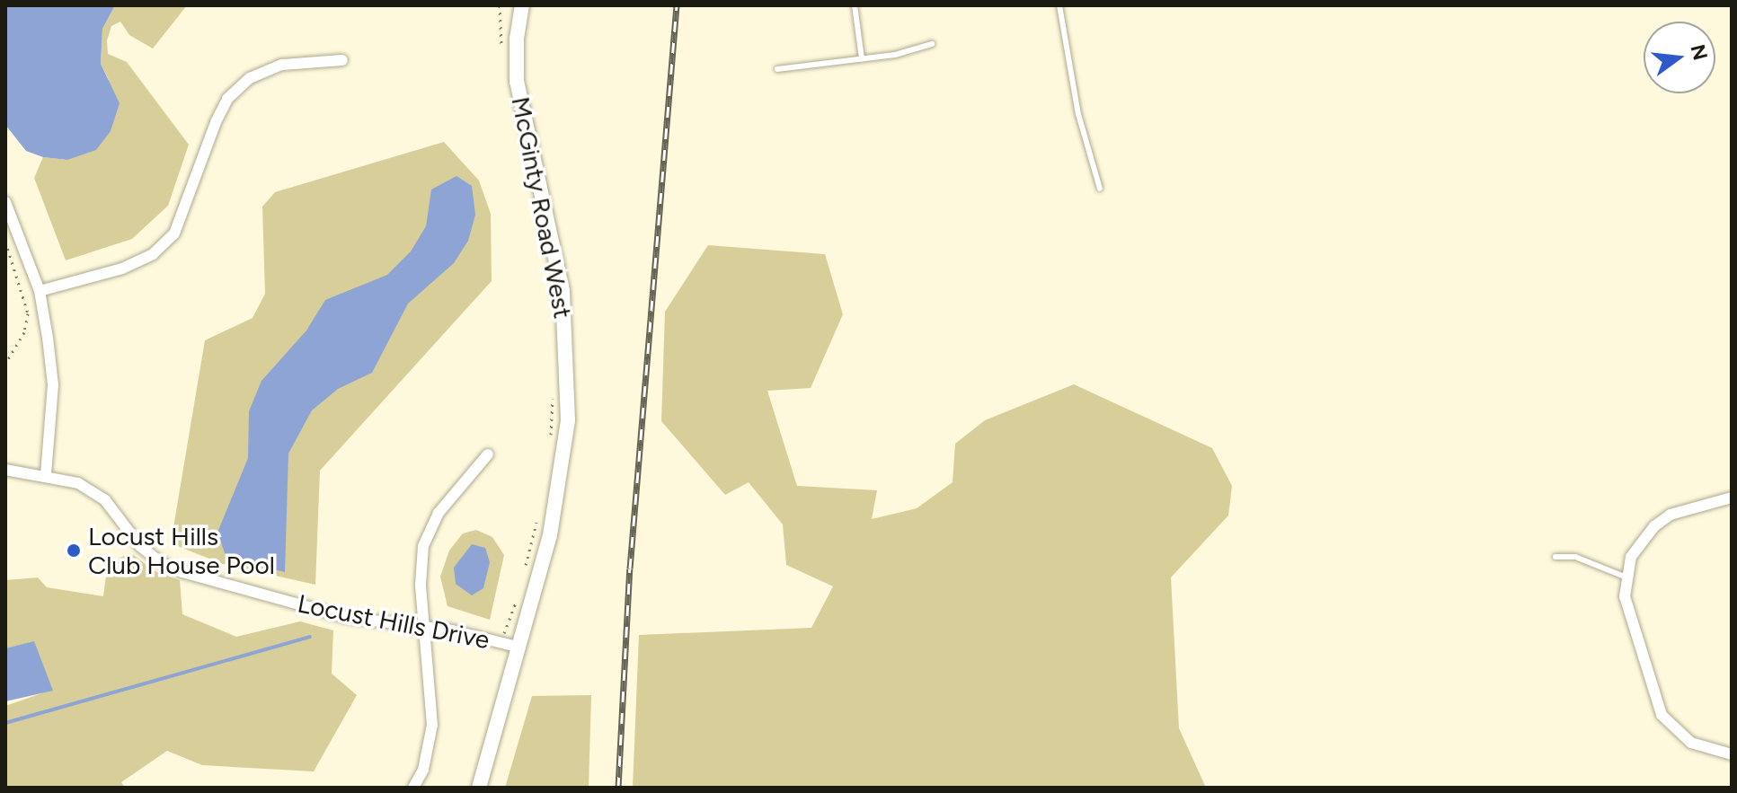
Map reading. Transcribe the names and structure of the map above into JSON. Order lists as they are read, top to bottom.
{
  "streets": {
    "main road": ["McGinty Road West"],
    "street": ["Locust Hills Drive"]
  },
  "crossings": [
    ["McGinty Road West", "Locust Hills Drive"]
  ],
  "places": ["Locust Hills Club House Pool"],
  "north": "right"
}
